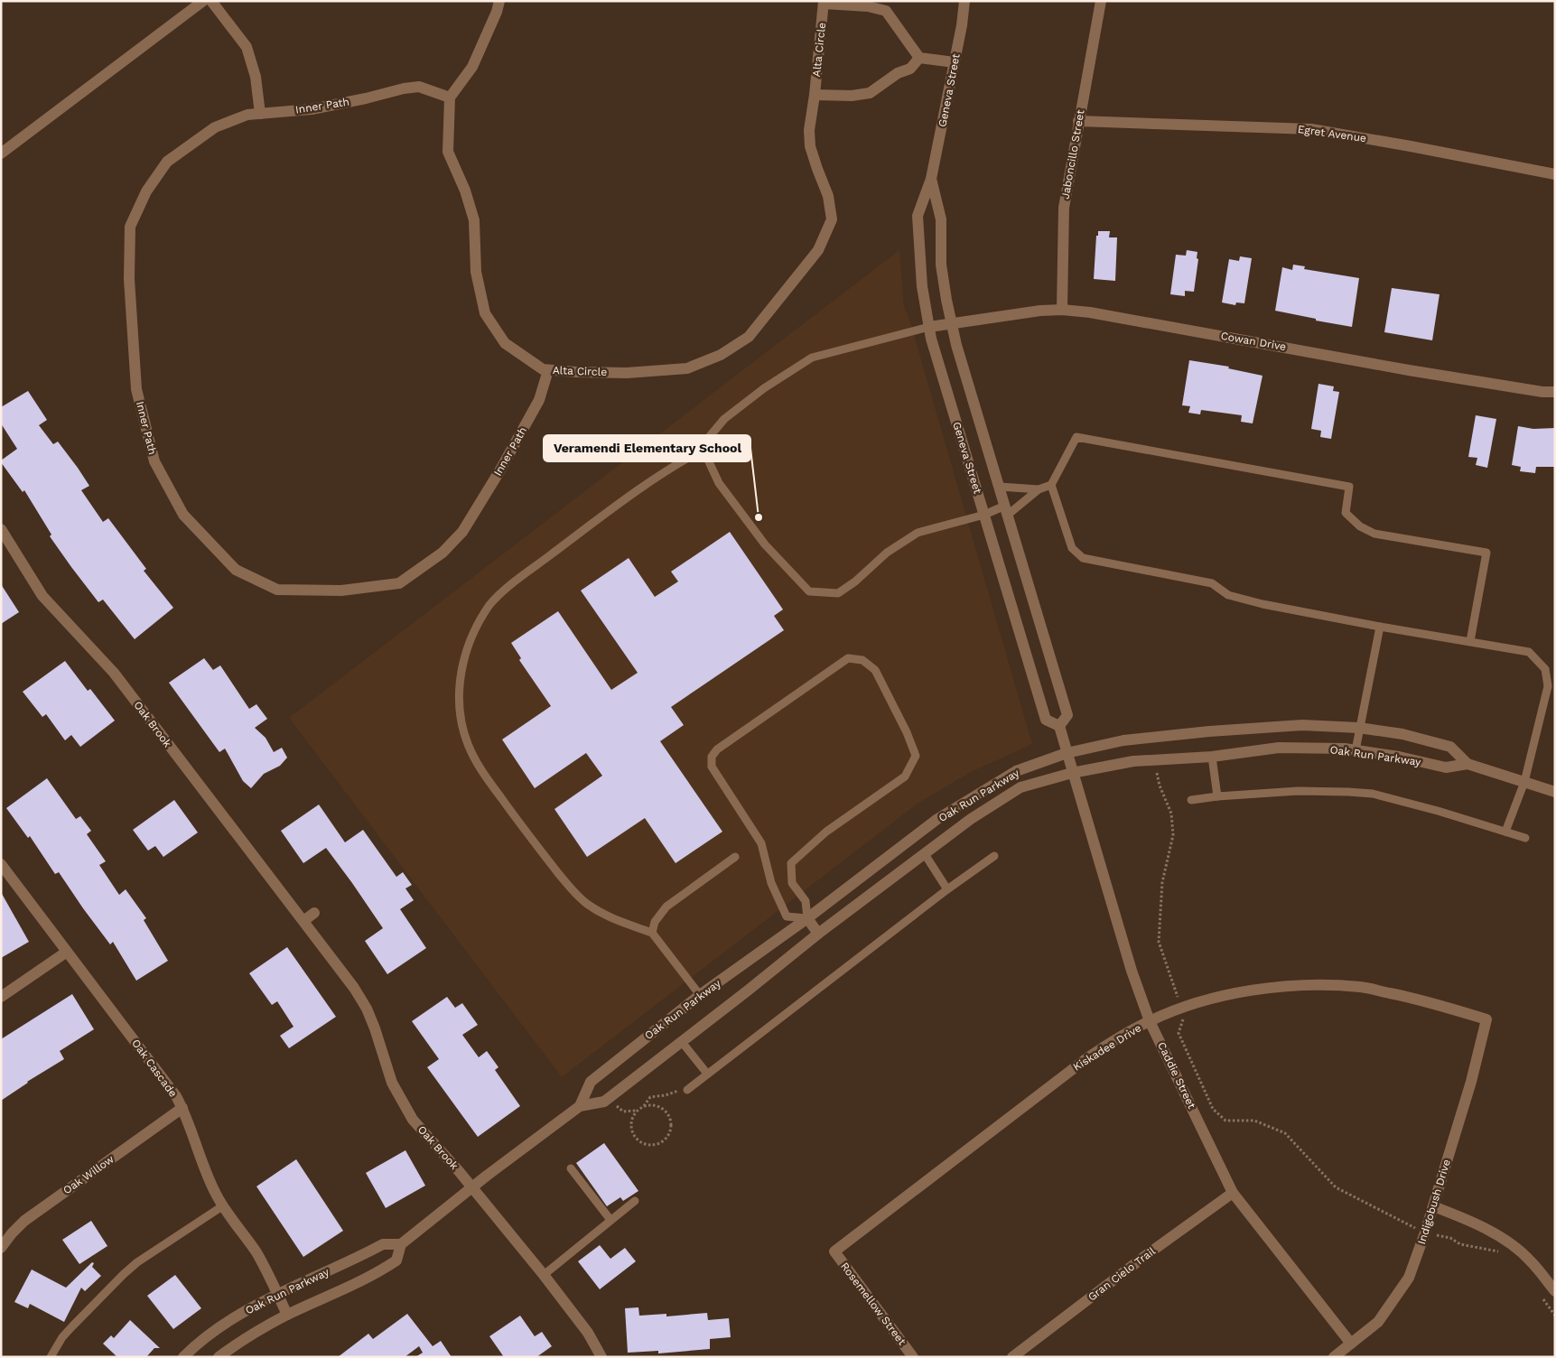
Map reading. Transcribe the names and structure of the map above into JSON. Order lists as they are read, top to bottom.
{
  "streets": {
    "street": [
      "Alta Circle",
      "Geneva Street",
      "Inner Path",
      "Egret Avenue",
      "Jaboncillo Street",
      "Cowan Drive",
      "Oak Brook",
      "Oak Run Parkway",
      "Kiskadee Drive",
      "Oak Cascade",
      "Caddie Street",
      "Oak Willow",
      "Indigobush Drive",
      "Gran Cielo Trail",
      "Rosemellow Street"
    ]
  },
  "crossings": [
    ["Alta Circle", "Inner Path"],
    ["Geneva Street", "Cowan Drive"],
    ["Egret Avenue", "Jaboncillo Street"],
    ["Jaboncillo Street", "Cowan Drive"],
    ["Oak Brook", "Oak Run Parkway"],
    ["Oak Run Parkway", "Oak Cascade"],
    ["Oak Run Parkway", "Caddie Street"],
    ["Kiskadee Drive", "Caddie Street"],
    ["Kiskadee Drive", "Indigobush Drive"],
    ["Kiskadee Drive", "Rosemellow Street"],
    ["Oak Cascade", "Oak Willow"],
    ["Caddie Street", "Indigobush Drive"],
    ["Caddie Street", "Gran Cielo Trail"]
  ],
  "places": ["Veramendi Elementary School"]
}
